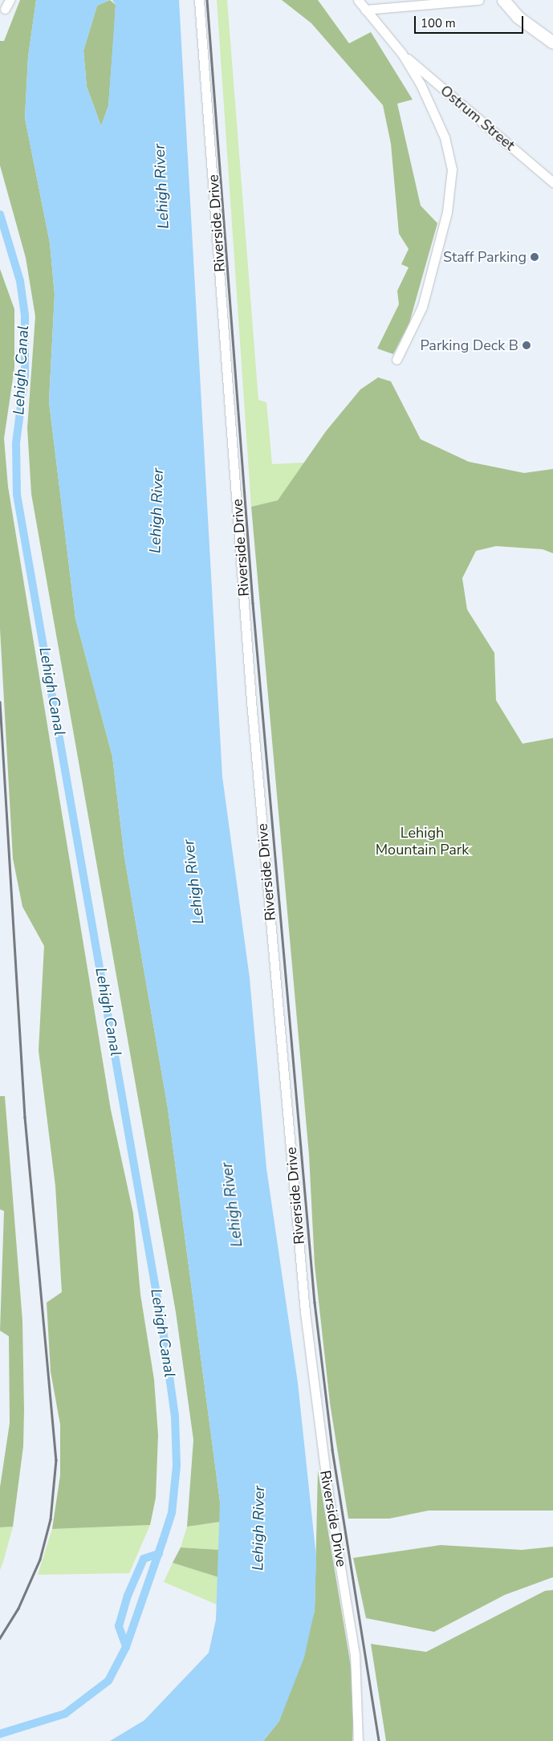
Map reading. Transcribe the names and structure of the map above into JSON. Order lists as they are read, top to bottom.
{
  "streets": {
    "street": ["Ostrum Street", "Riverside Drive"]
  },
  "water": ["Lehigh River", "Lehigh Canal"],
  "parks": ["Lehigh Mountain Park"],
  "places": ["Staff Parking", "Parking Deck B"],
  "scale_bar": "100 m"
}
